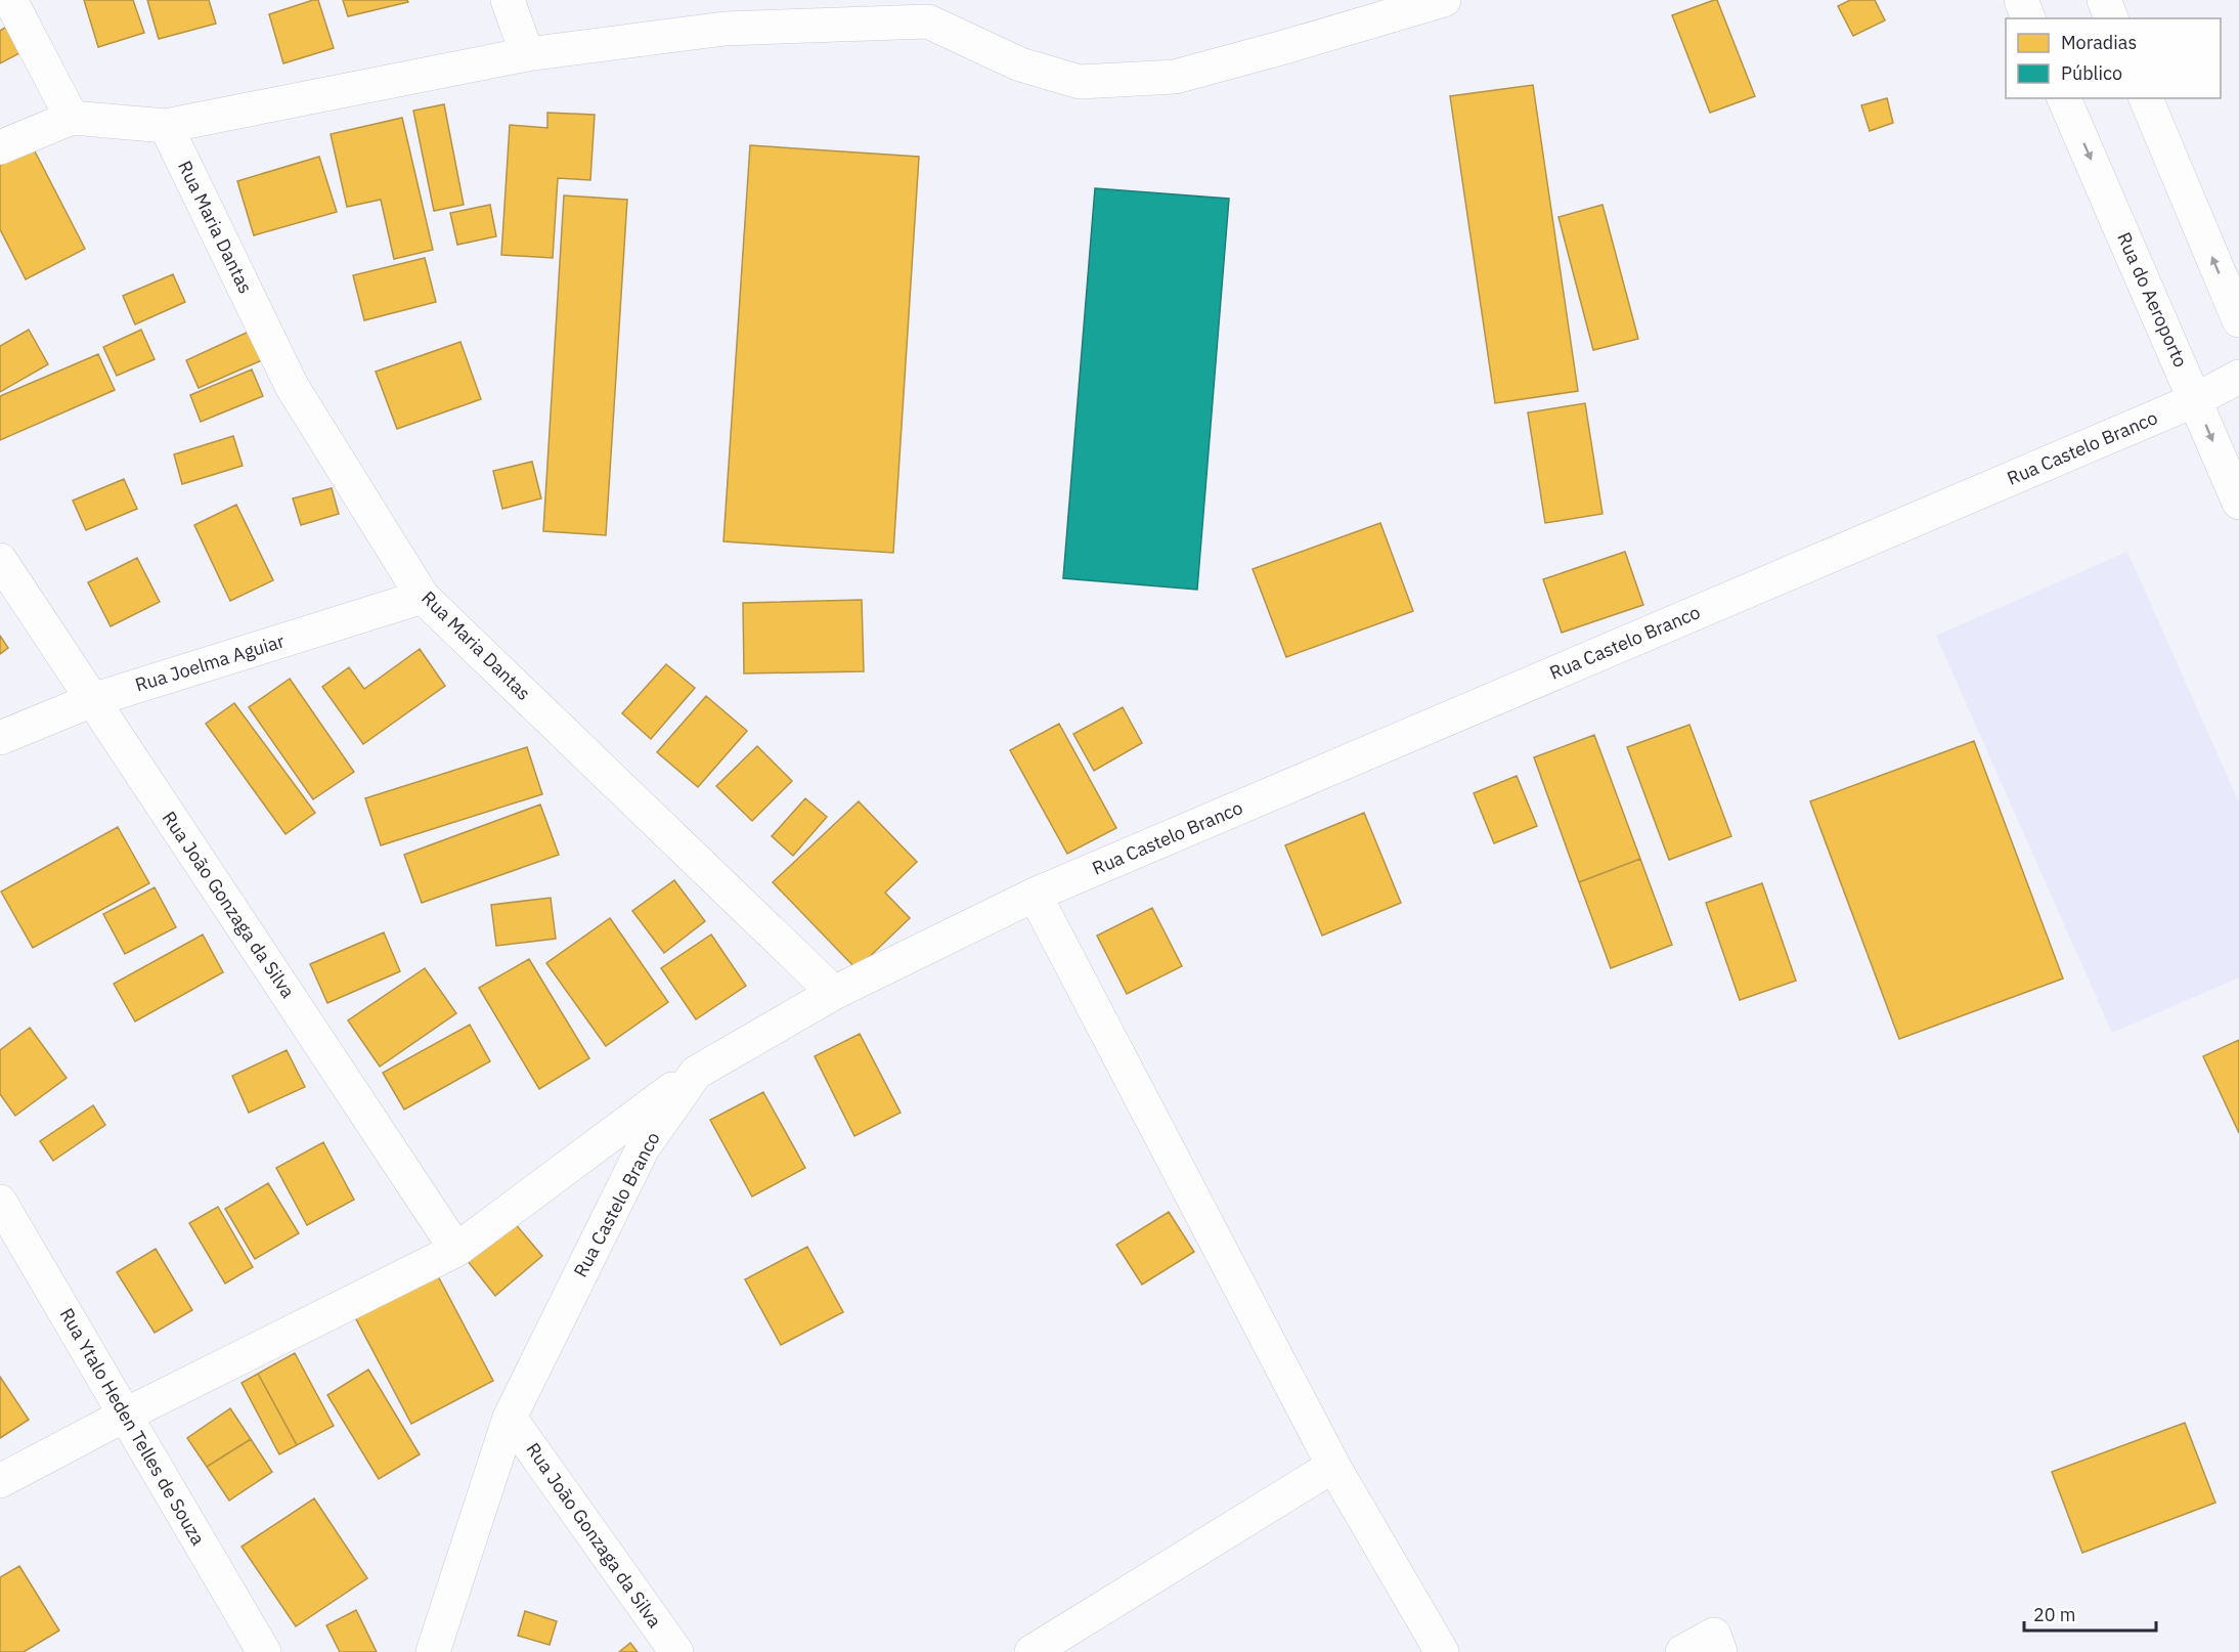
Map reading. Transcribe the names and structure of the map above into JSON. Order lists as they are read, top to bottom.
{
  "streets": {
    "street": [
      "Rua Maria Dantas",
      "Rua do Aeroporto",
      "Rua Castelo Branco",
      "Rua Joelma Aguiar",
      "Rua João Gonzaga da Silva",
      "Rua Ytalo Heden Telles de Souza"
    ]
  },
  "crossings": [
    ["Rua Maria Dantas", "Rua Castelo Branco"],
    ["Rua Maria Dantas", "Rua Joelma Aguiar"],
    ["Rua do Aeroporto", "Rua Castelo Branco"],
    ["Rua Castelo Branco", "Rua João Gonzaga da Silva"],
    ["Rua Joelma Aguiar", "Rua João Gonzaga da Silva"]
  ],
  "legend": ["Moradias", "Público"],
  "scale_bar": "20 m"
}
